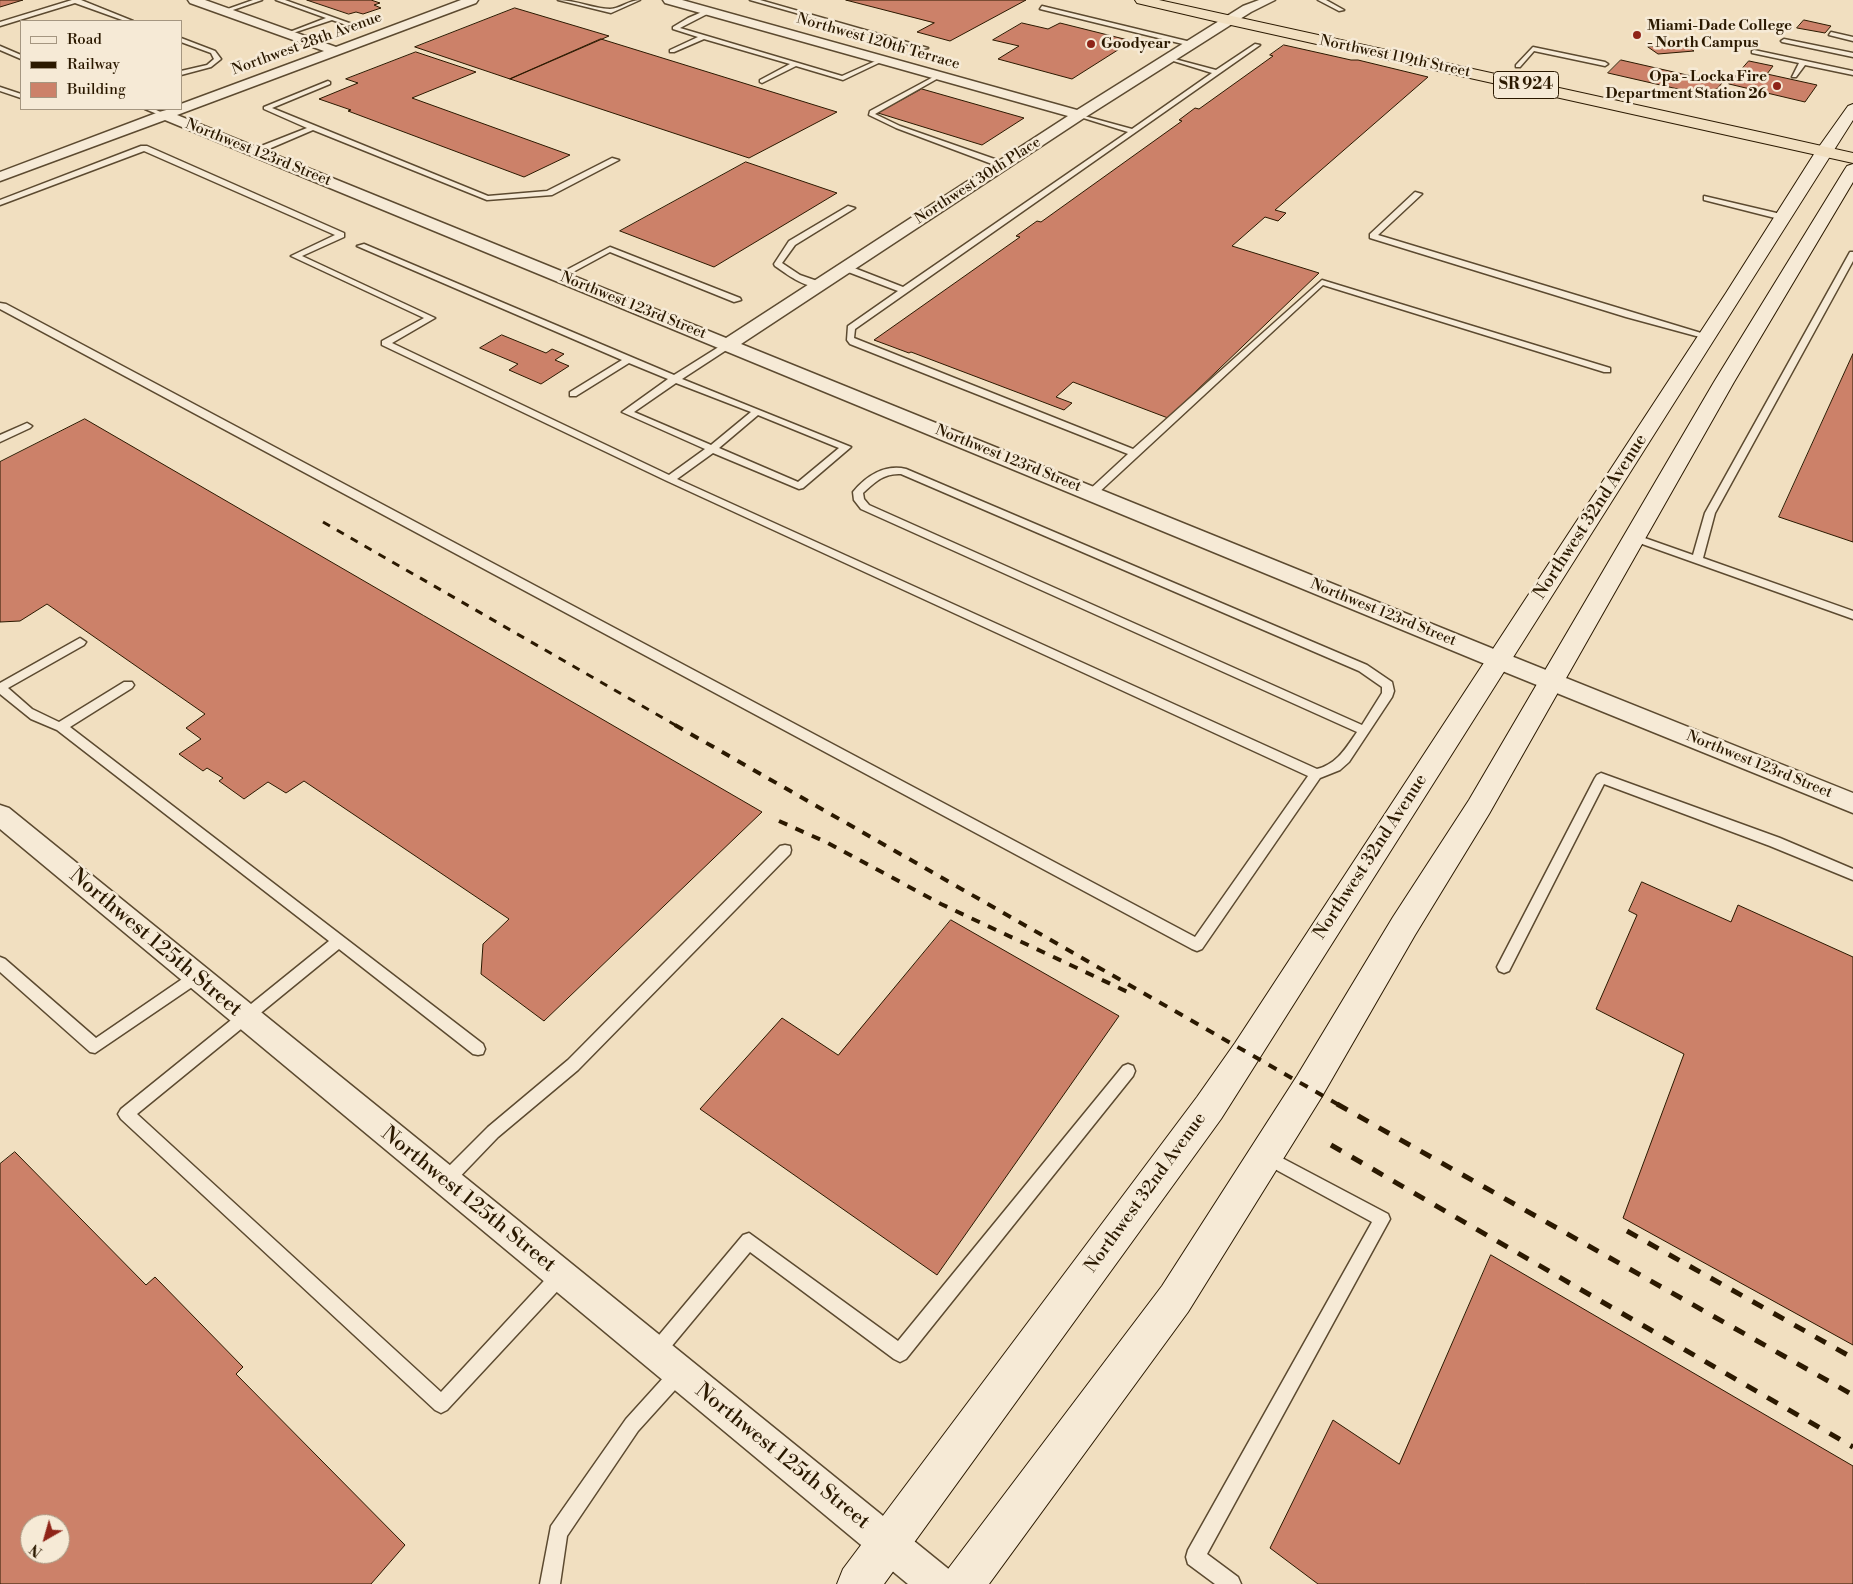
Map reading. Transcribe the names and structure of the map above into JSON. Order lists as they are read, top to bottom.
{
  "streets": {
    "highway": ["Northwest 119th Street", "SR 924"],
    "main road": ["Northwest 32nd Avenue"],
    "street": [
      "Northwest 120th Terrace",
      "Northwest 28th Avenue",
      "Northwest 123rd Street",
      "Northwest 30th Place",
      "Northwest 125th Street"
    ]
  },
  "crossings": [
    ["Northwest 120th Terrace", "Northwest 30th Place"],
    ["Northwest 28th Avenue", "Northwest 123rd Street"],
    ["Northwest 119th Street", "Northwest 30th Place"],
    ["Northwest 119th Street", "Northwest 32nd Avenue"],
    ["Northwest 123rd Street", "Northwest 30th Place"],
    ["Northwest 123rd Street", "Northwest 32nd Avenue"],
    ["Northwest 32nd Avenue", "Northwest 125th Street"]
  ],
  "places": ["Miami-Dade College - North Campus", "Goodyear", "Opa - Locka Fire Department Station 26"],
  "legend": ["Road", "Railway", "Building"],
  "north": "bottom left"
}
